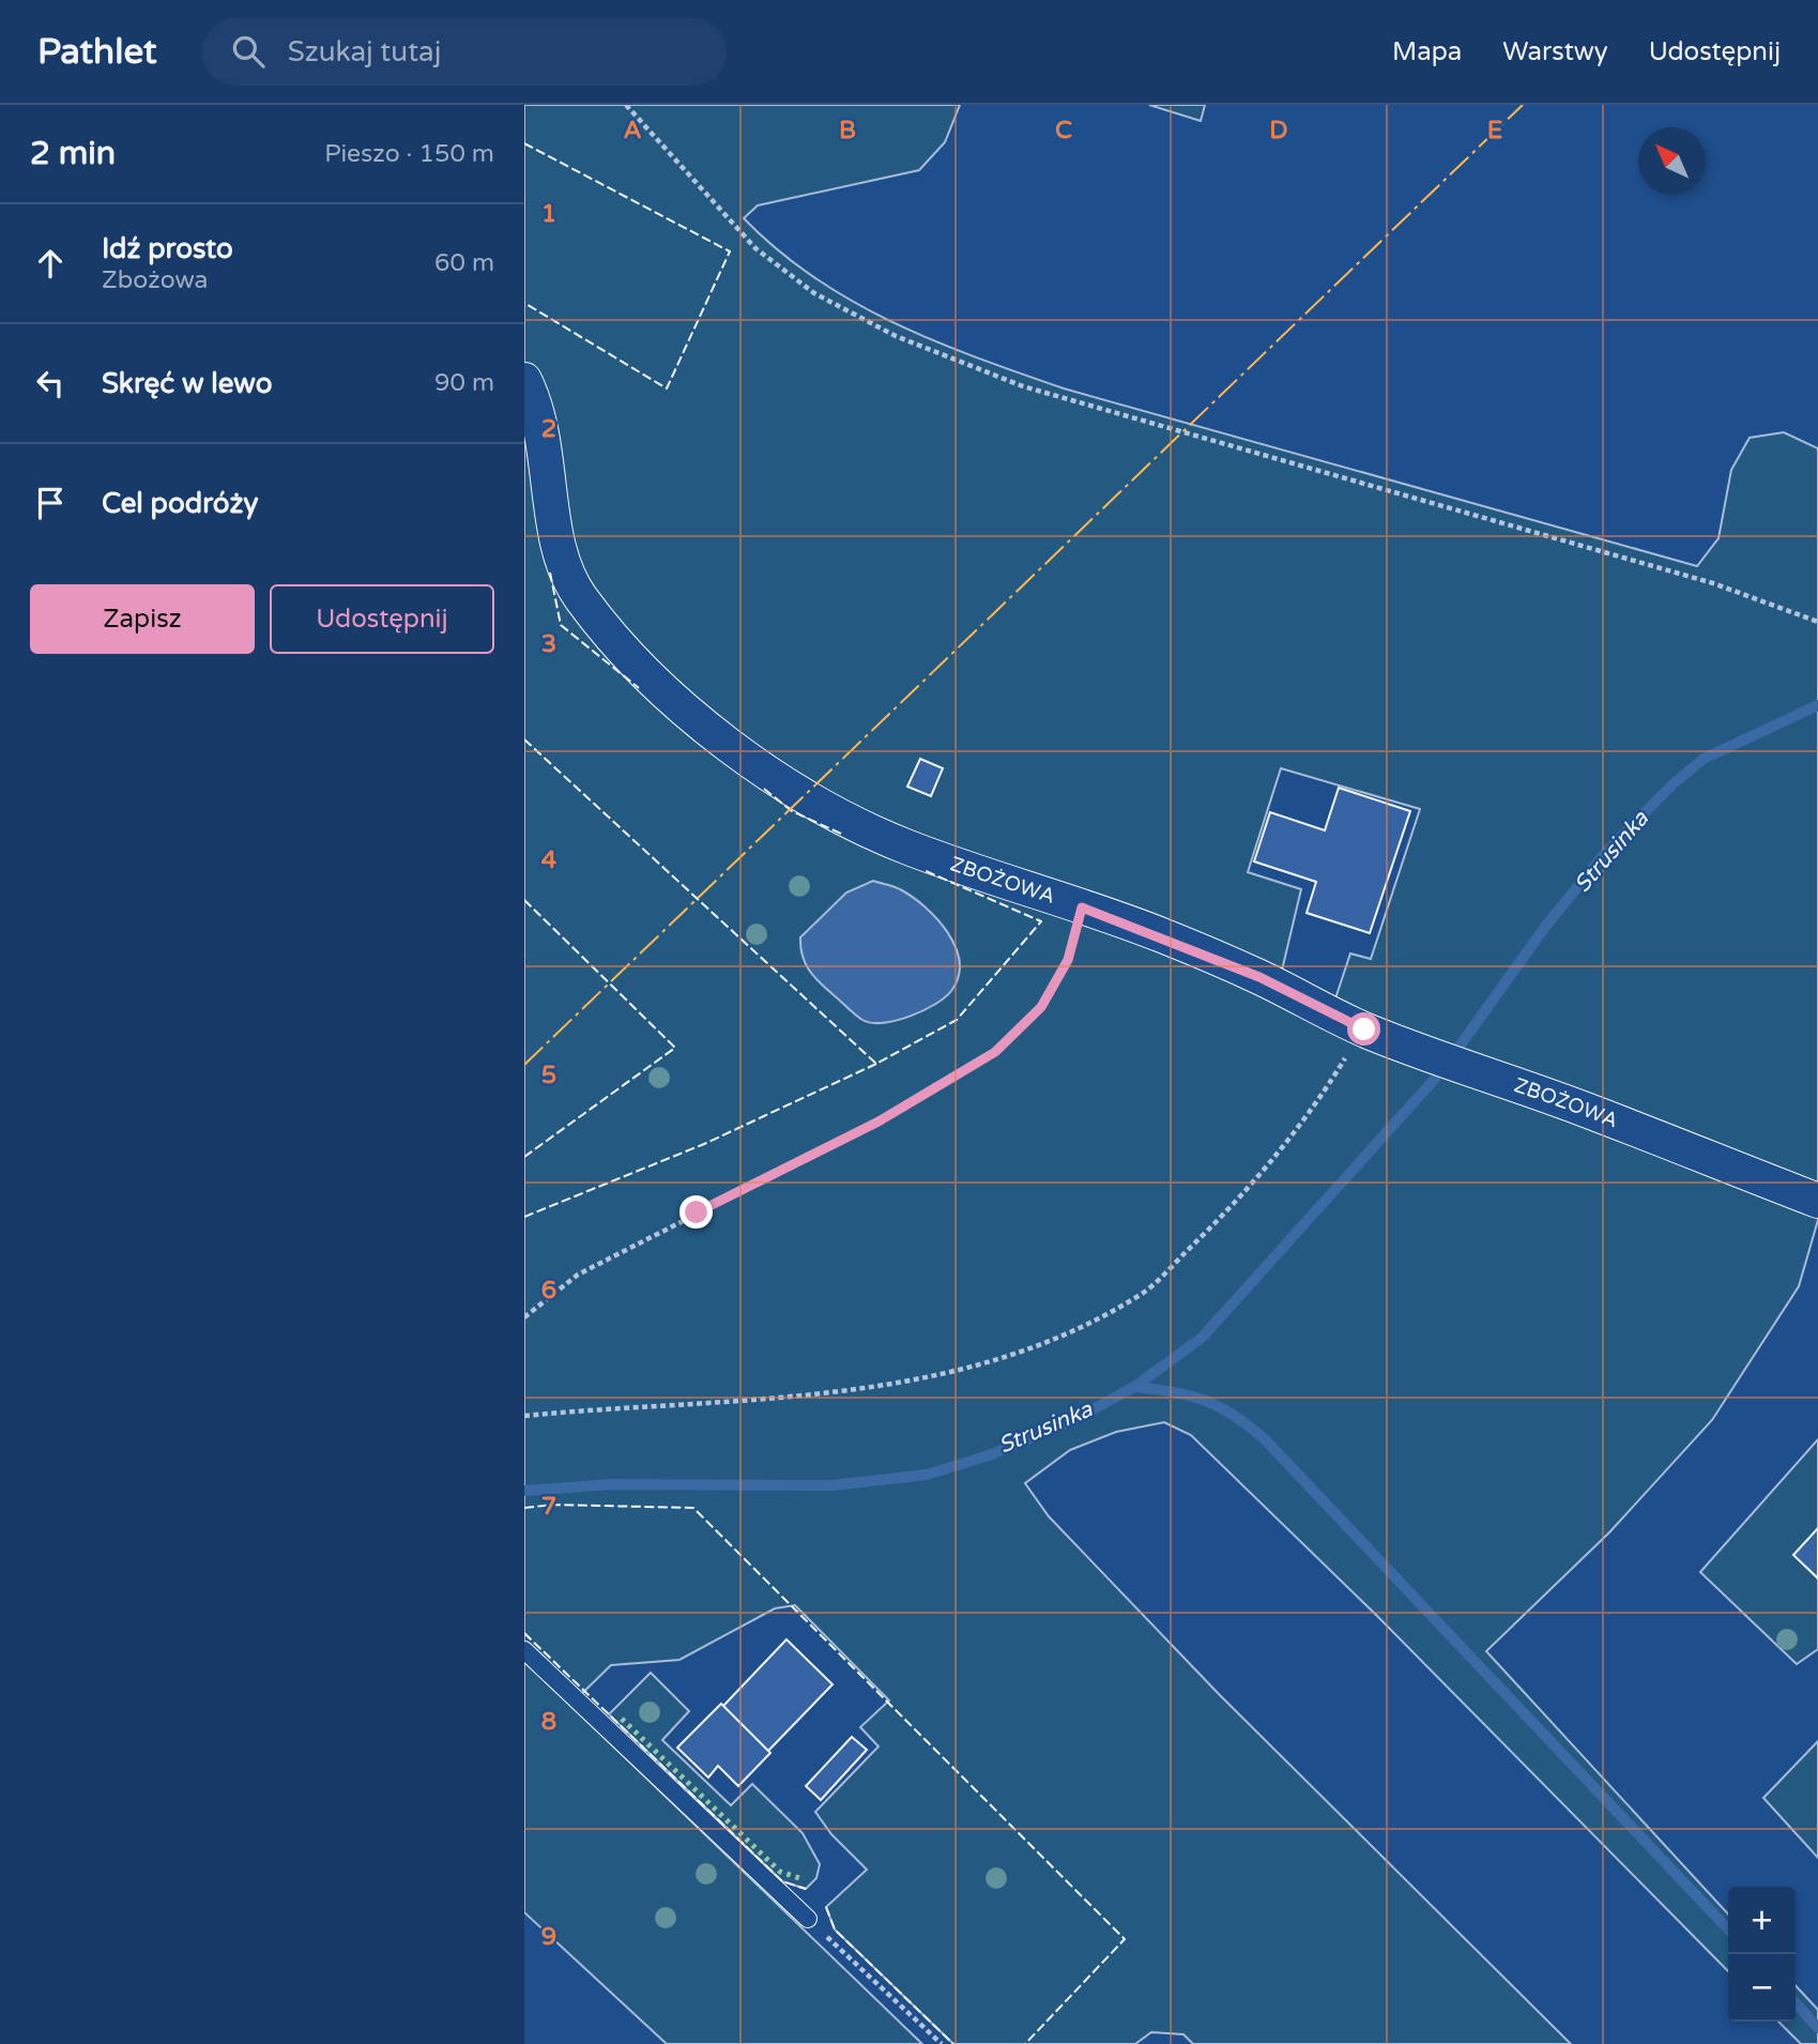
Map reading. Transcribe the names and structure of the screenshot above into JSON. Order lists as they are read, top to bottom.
{
  "streets": {
    "street": ["ZBOŻOWA"]
  },
  "water": ["Strusinka"],
  "north": "top left",
  "page": {
    "header": "Pathlet",
    "search": "Szukaj tutaj",
    "nav": ["Mapa", "Warstwy", "Udostępnij"],
    "heading": ["2 min", "Pieszo · 150 m"],
    "list": [
      ["Idź prosto", "Zbożowa", "60 m"],
      ["Skręć w lewo", "90 m"],
      "Cel podróży"
    ],
    "buttons": ["Zapisz", "Udostępnij"],
    "map_buttons": ["+", "−"]
  },
  "grid": {
    "columns": [
      "A",
      "B",
      "C",
      "D",
      "E"
    ],
    "rows": [
      "1",
      "2",
      "3",
      "4",
      "5",
      "6",
      "7",
      "8",
      "9"
    ]
  }
}
